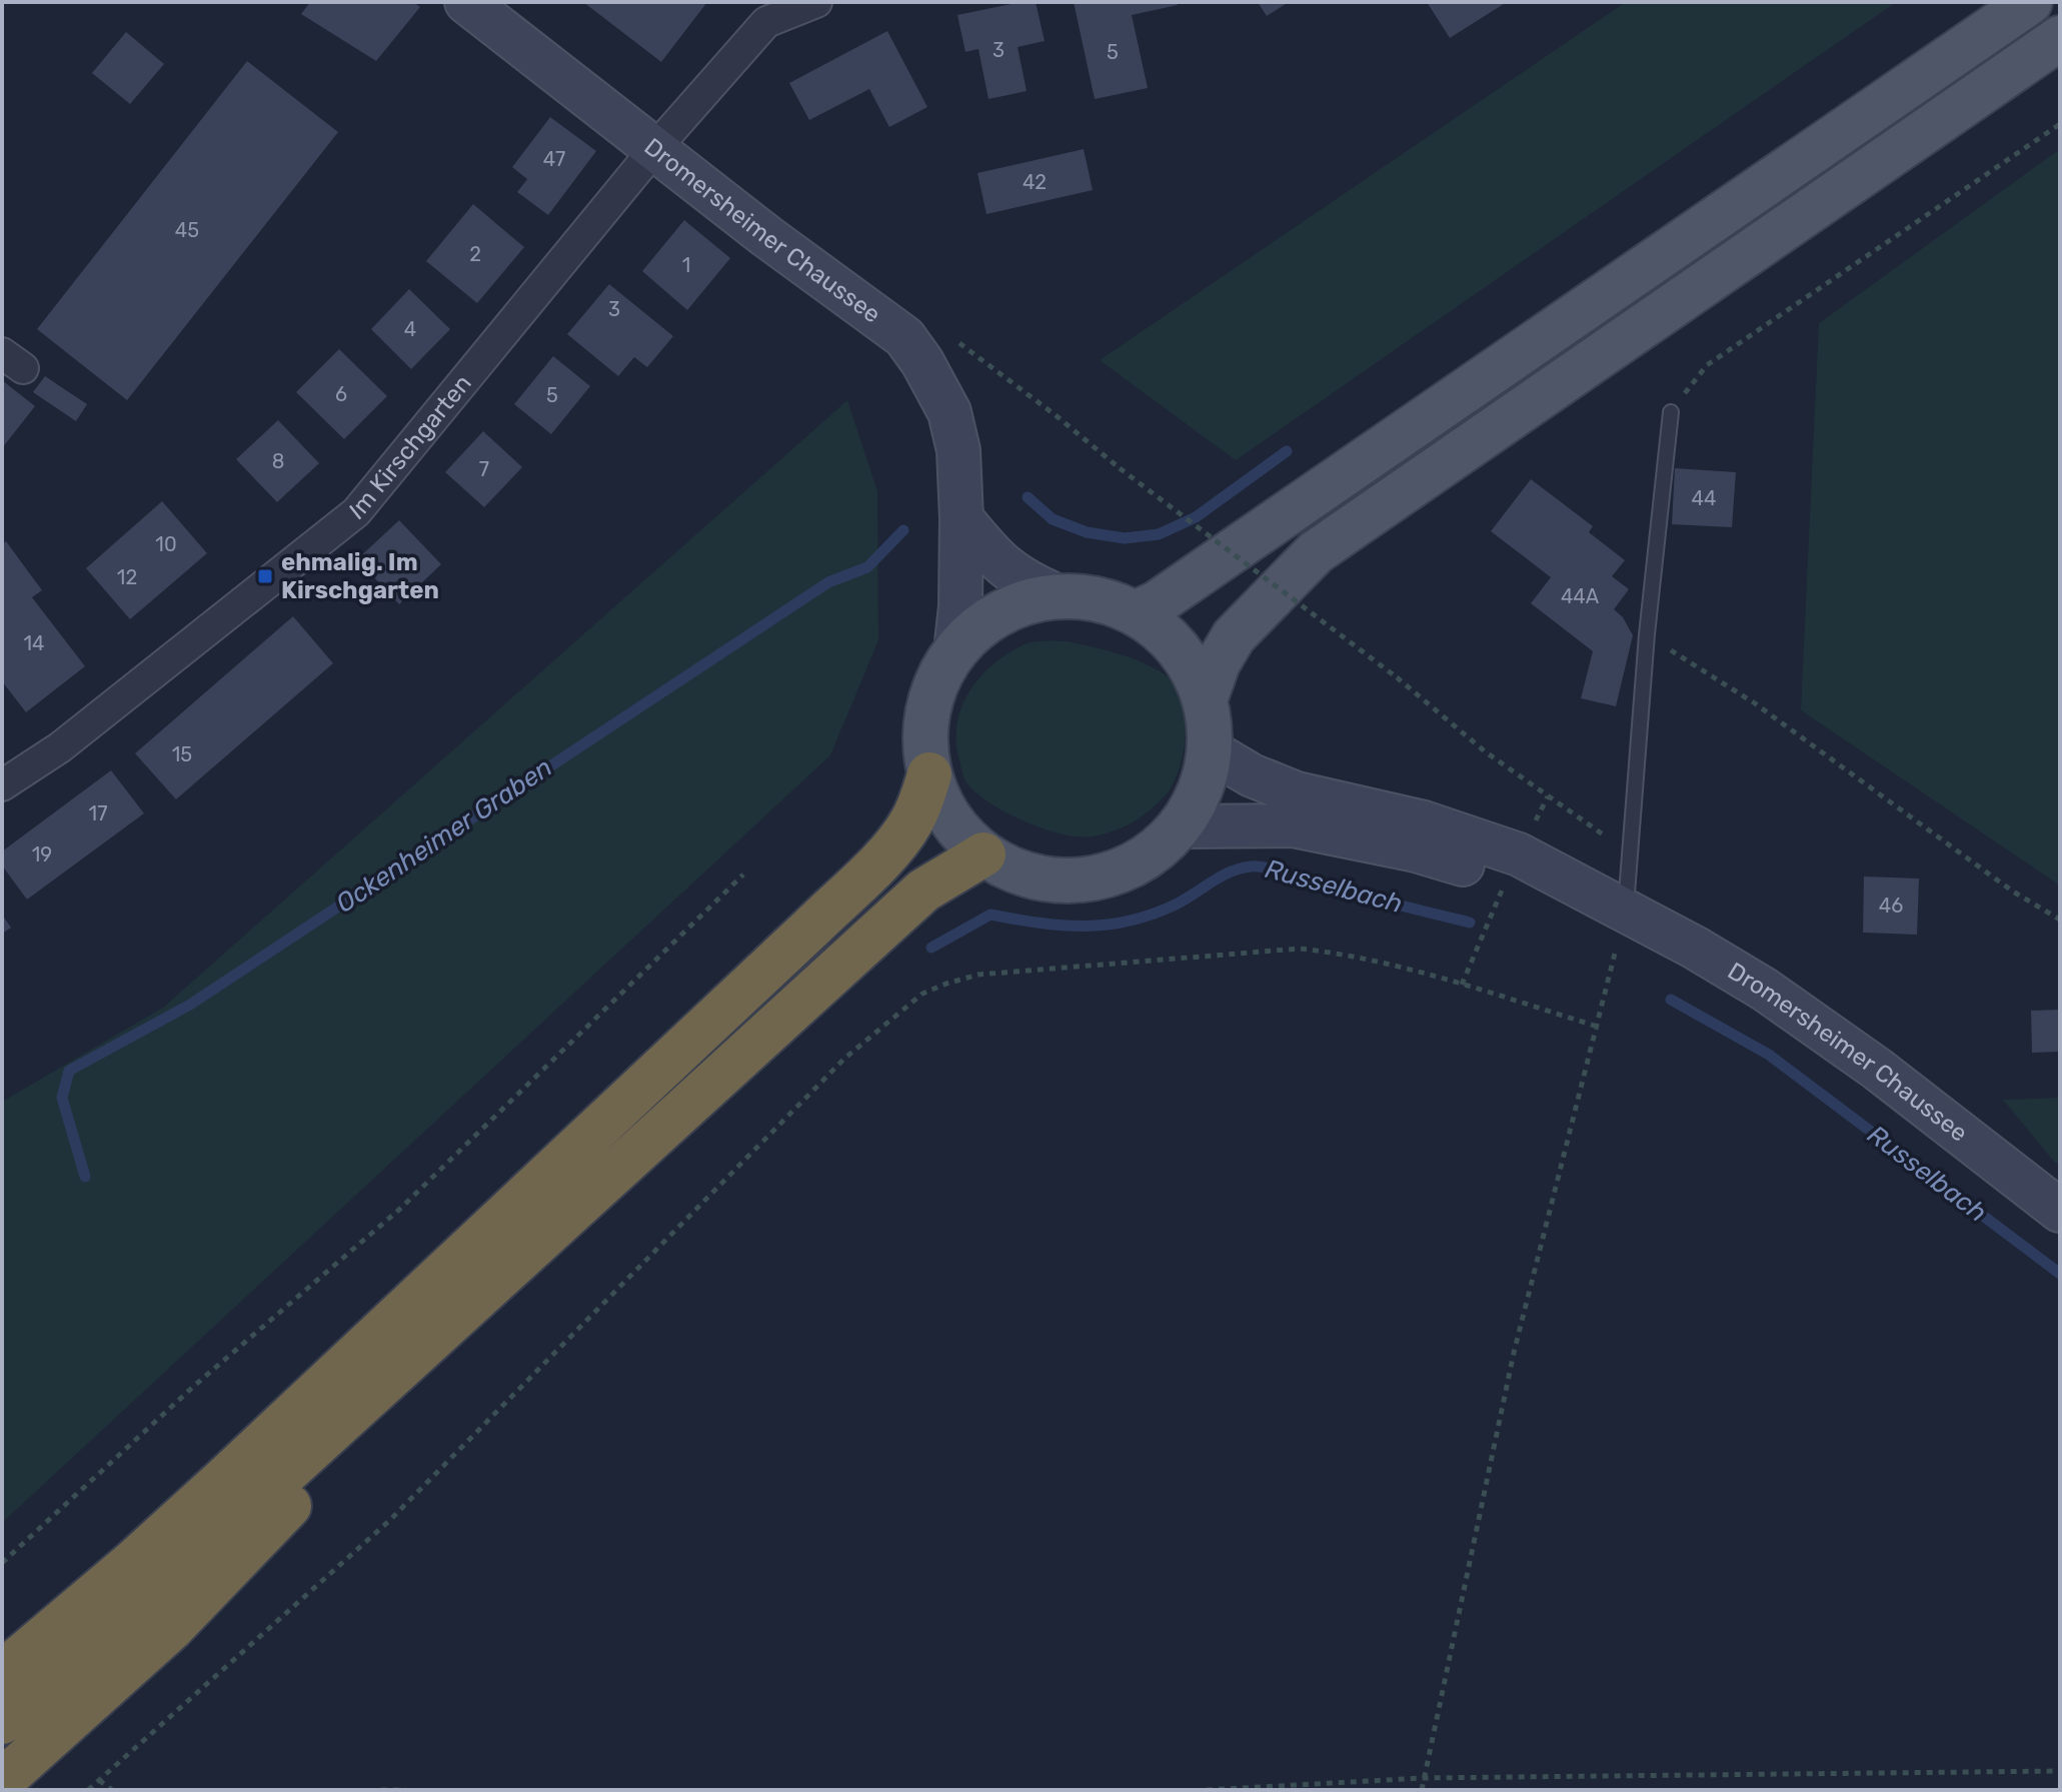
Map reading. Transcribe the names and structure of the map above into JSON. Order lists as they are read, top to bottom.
{
  "streets": {
    "main road": ["Dromersheimer Chaussee"],
    "street": ["Im Kirschgarten"]
  },
  "crossings": [
    ["Dromersheimer Chaussee", "Im Kirschgarten"]
  ],
  "water": ["Ockenheimer Graben", "Russelbach"],
  "places": {
    "transit": ["ehmalig. Im Kirschgarten"]
  },
  "house_numbers": [
    "3",
    "5",
    "47",
    "42",
    "45",
    "2",
    "1",
    "3",
    "4",
    "6",
    "5",
    "8",
    "7",
    "44",
    "10",
    "12",
    "44A",
    "14",
    "15",
    "17",
    "19",
    "46"
  ]
}
